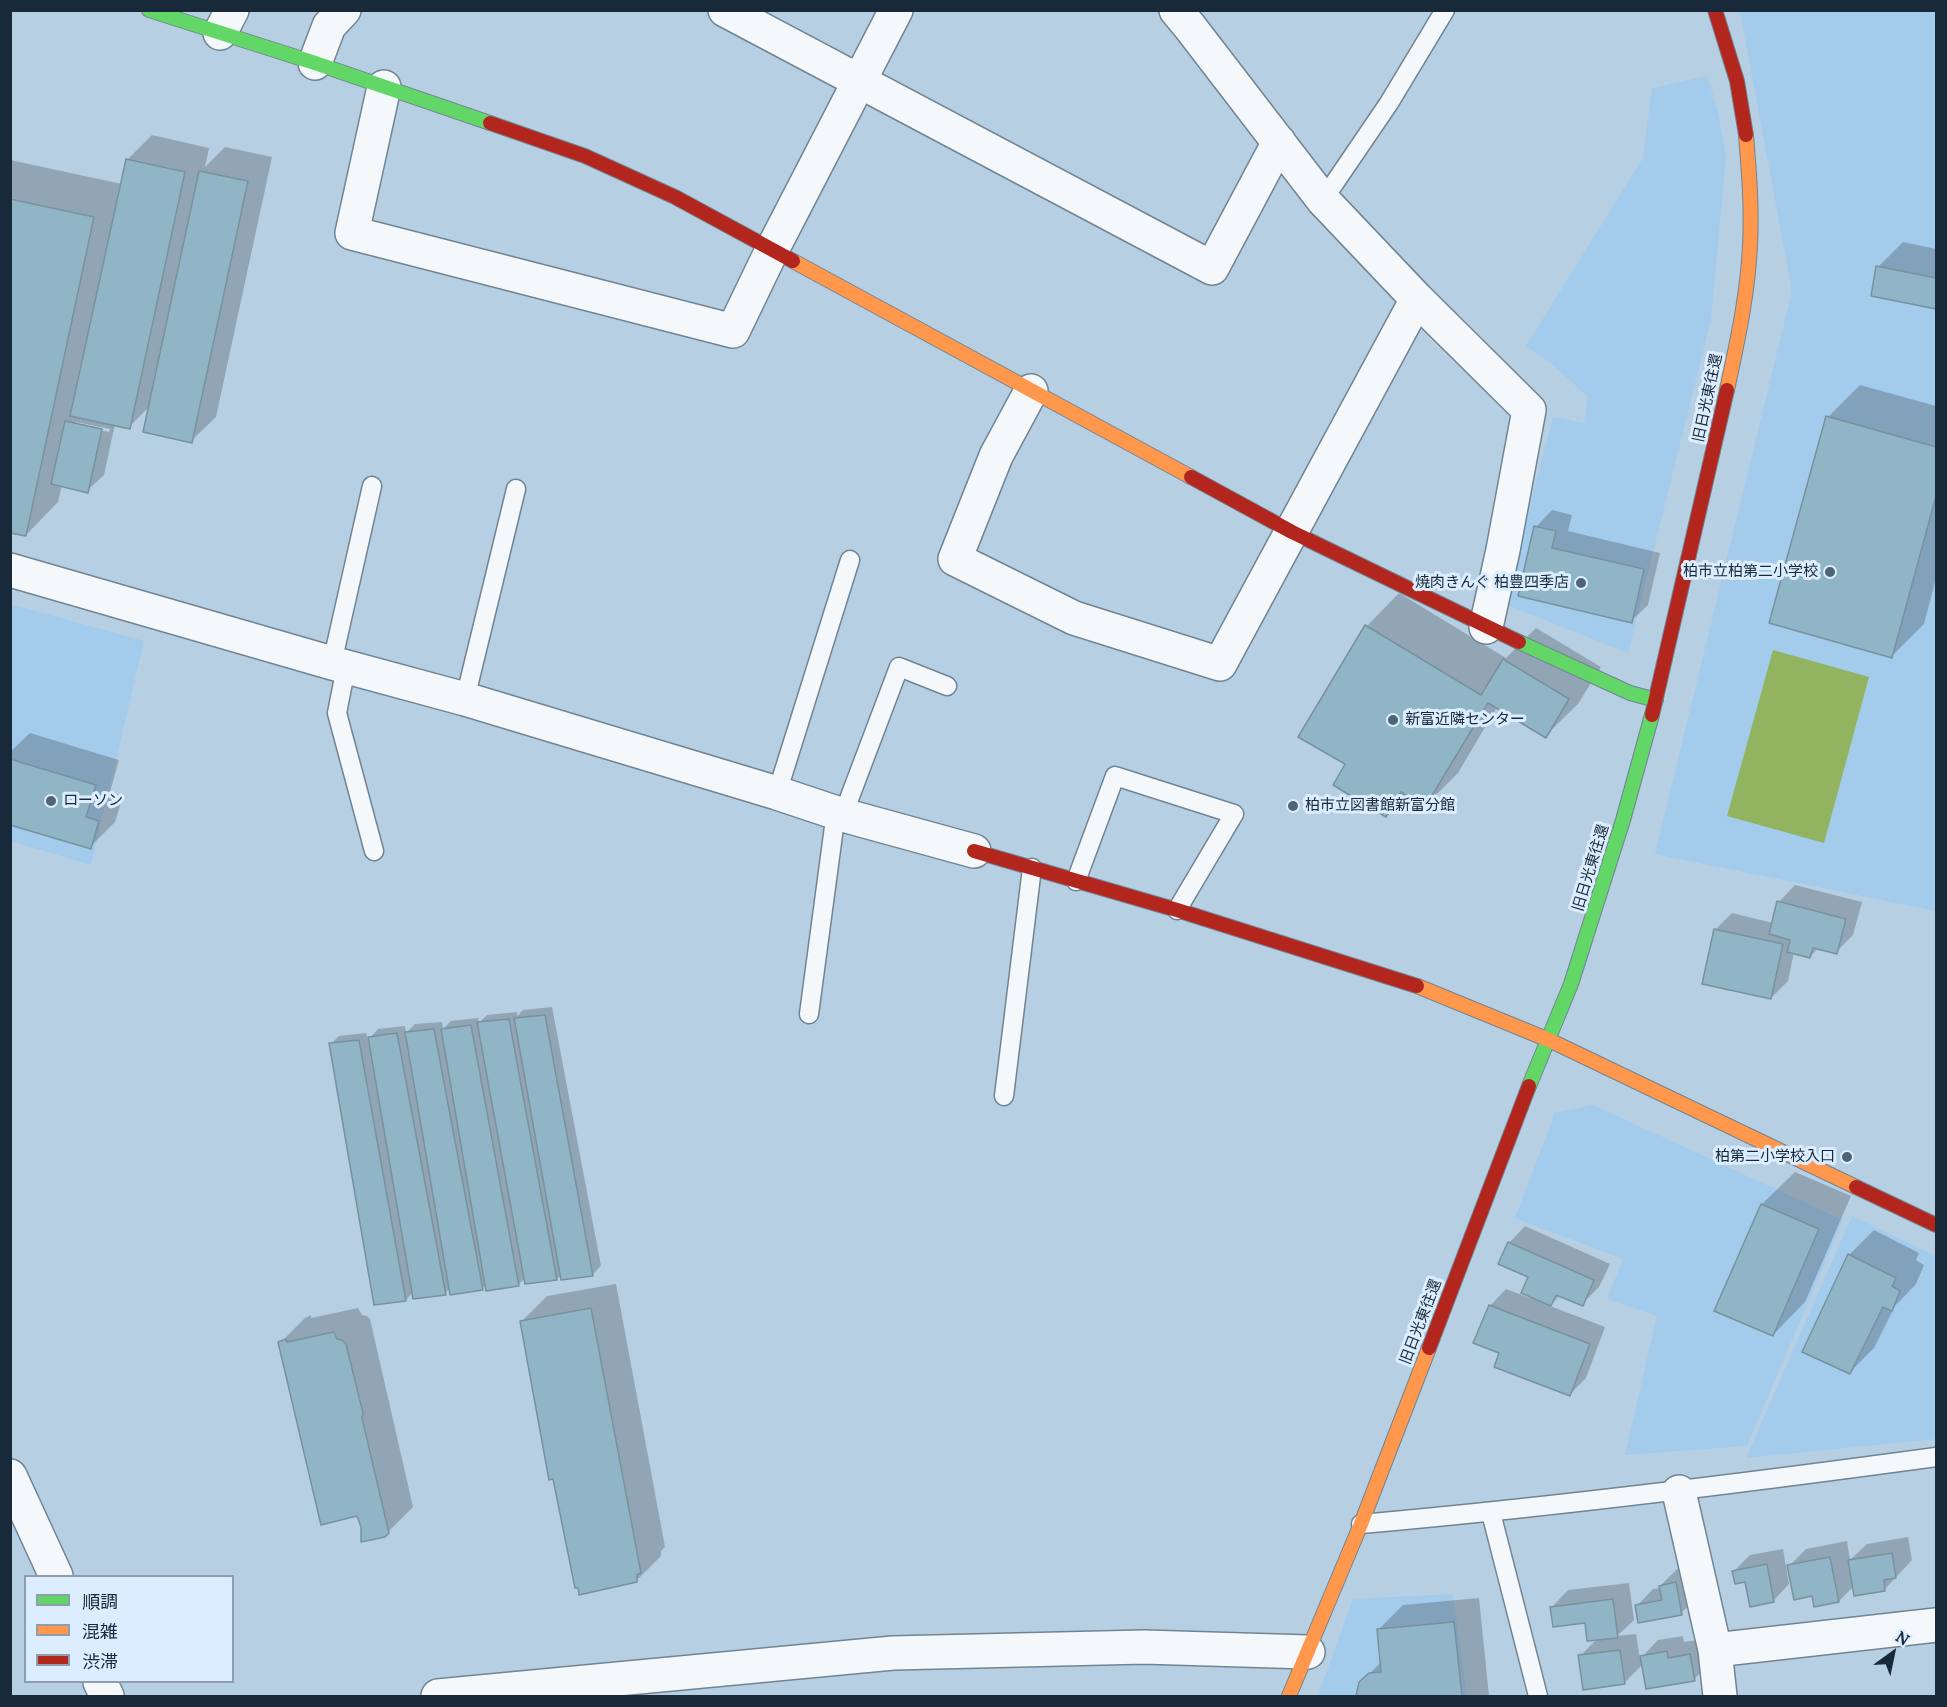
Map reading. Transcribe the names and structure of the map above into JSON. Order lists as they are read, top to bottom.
{
  "streets": {
    "street": ["旧日光東往還"]
  },
  "places": [
    "柏市立柏第二小学校",
    "焼肉きんぐ 柏豊四季店",
    "新富近隣センター",
    "ローソン",
    "柏市立図書館新富分館",
    "柏第二小学校入口"
  ],
  "legend": ["順調", "混雑", "渋滞"],
  "north": "top right"
}
